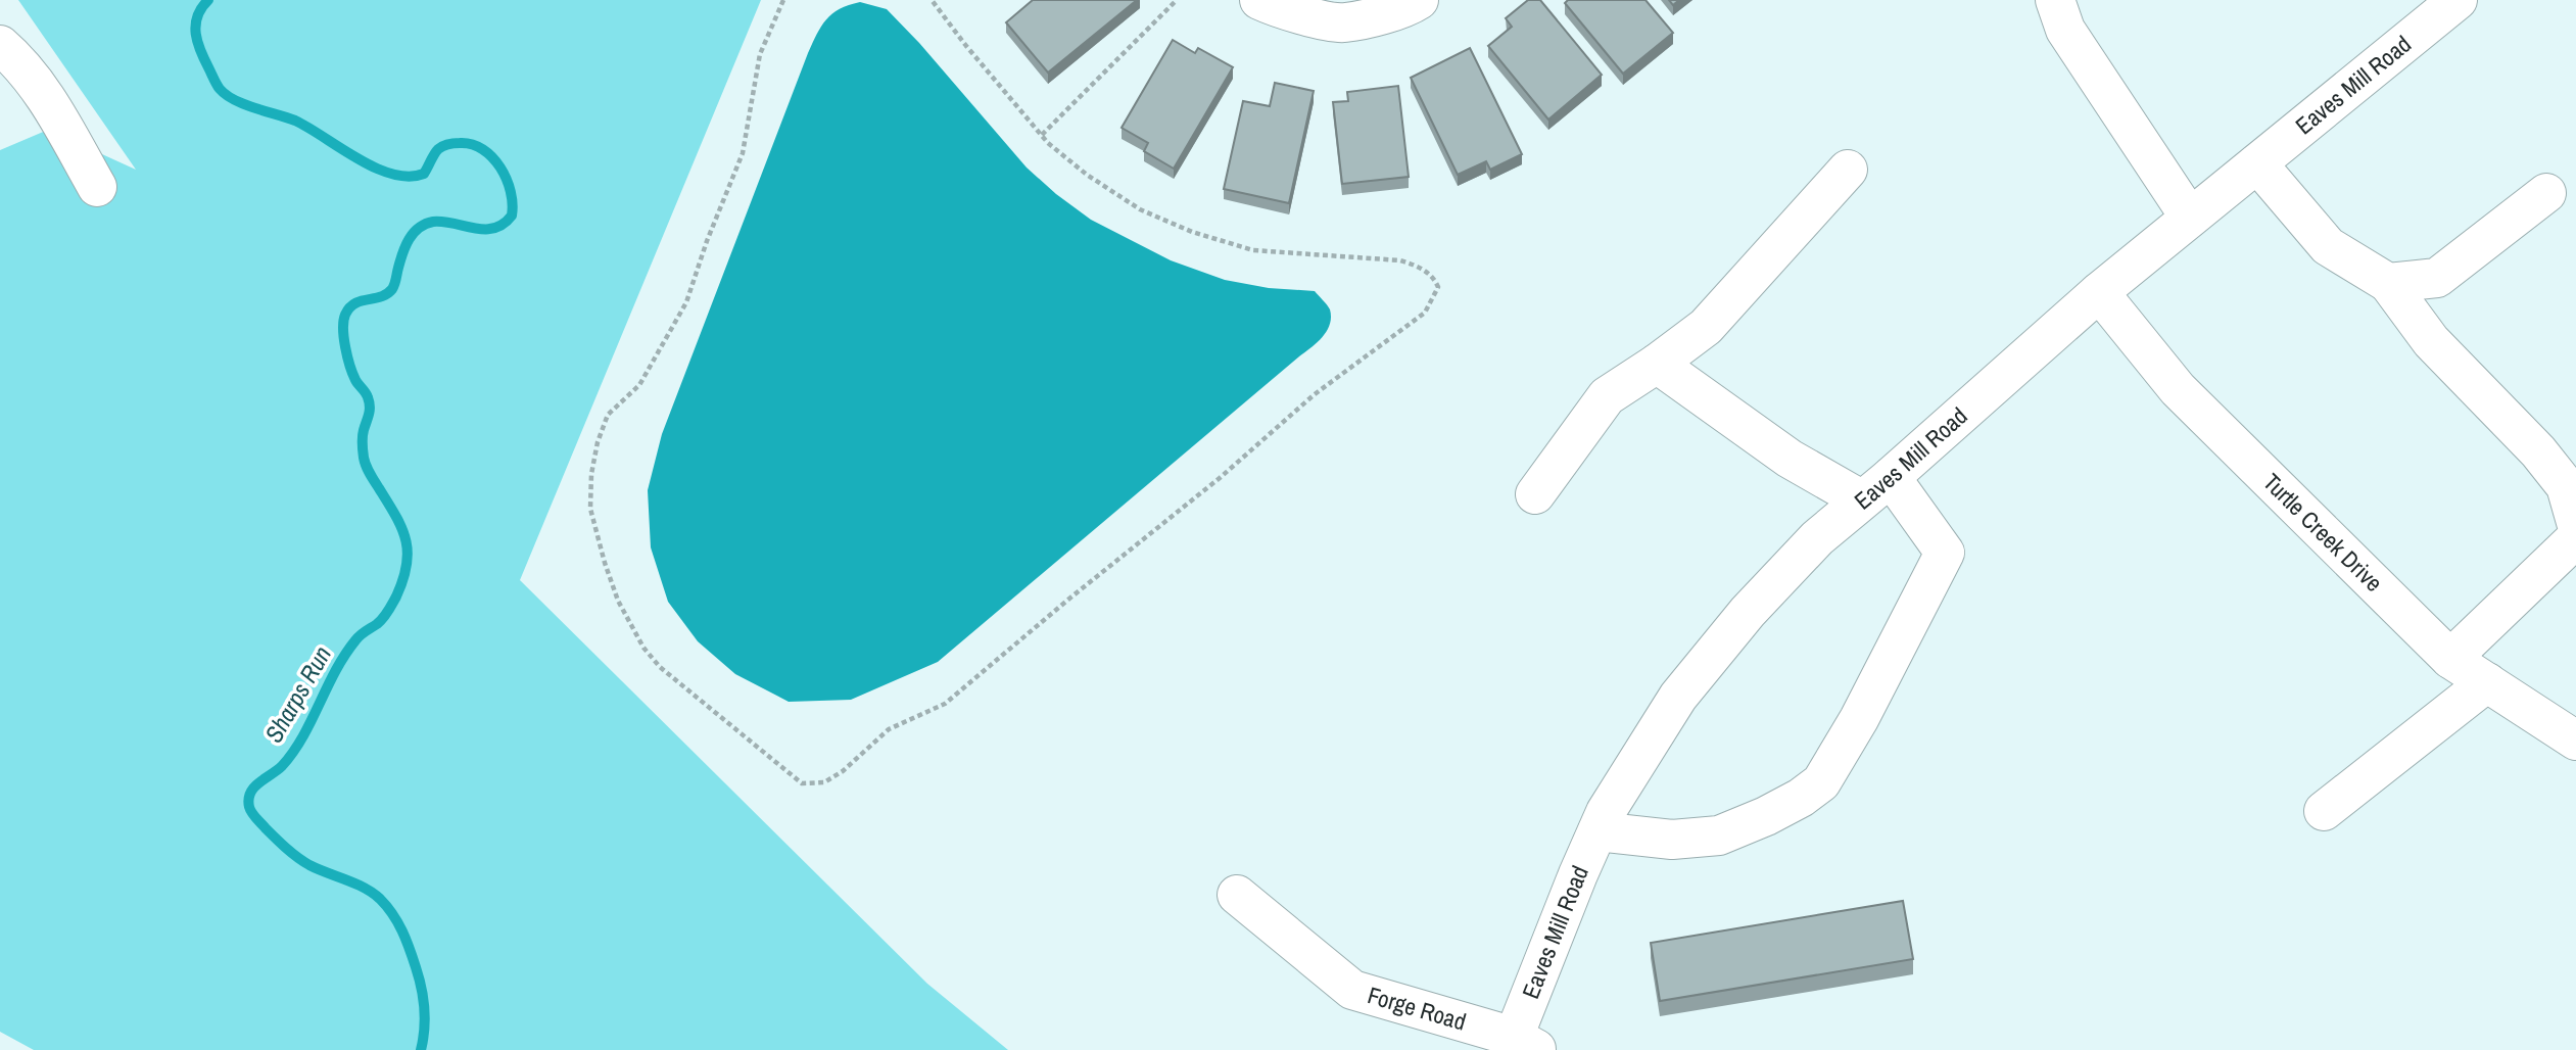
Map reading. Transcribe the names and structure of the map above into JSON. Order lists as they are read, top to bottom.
{
  "streets": {
    "street": ["Eaves Mill Road", "Turtle Creek Drive", "Forge Road"]
  },
  "crossings": [
    ["Eaves Mill Road", "Turtle Creek Drive"],
    ["Eaves Mill Road", "Forge Road"]
  ],
  "water": ["Sharps Run"]
}
